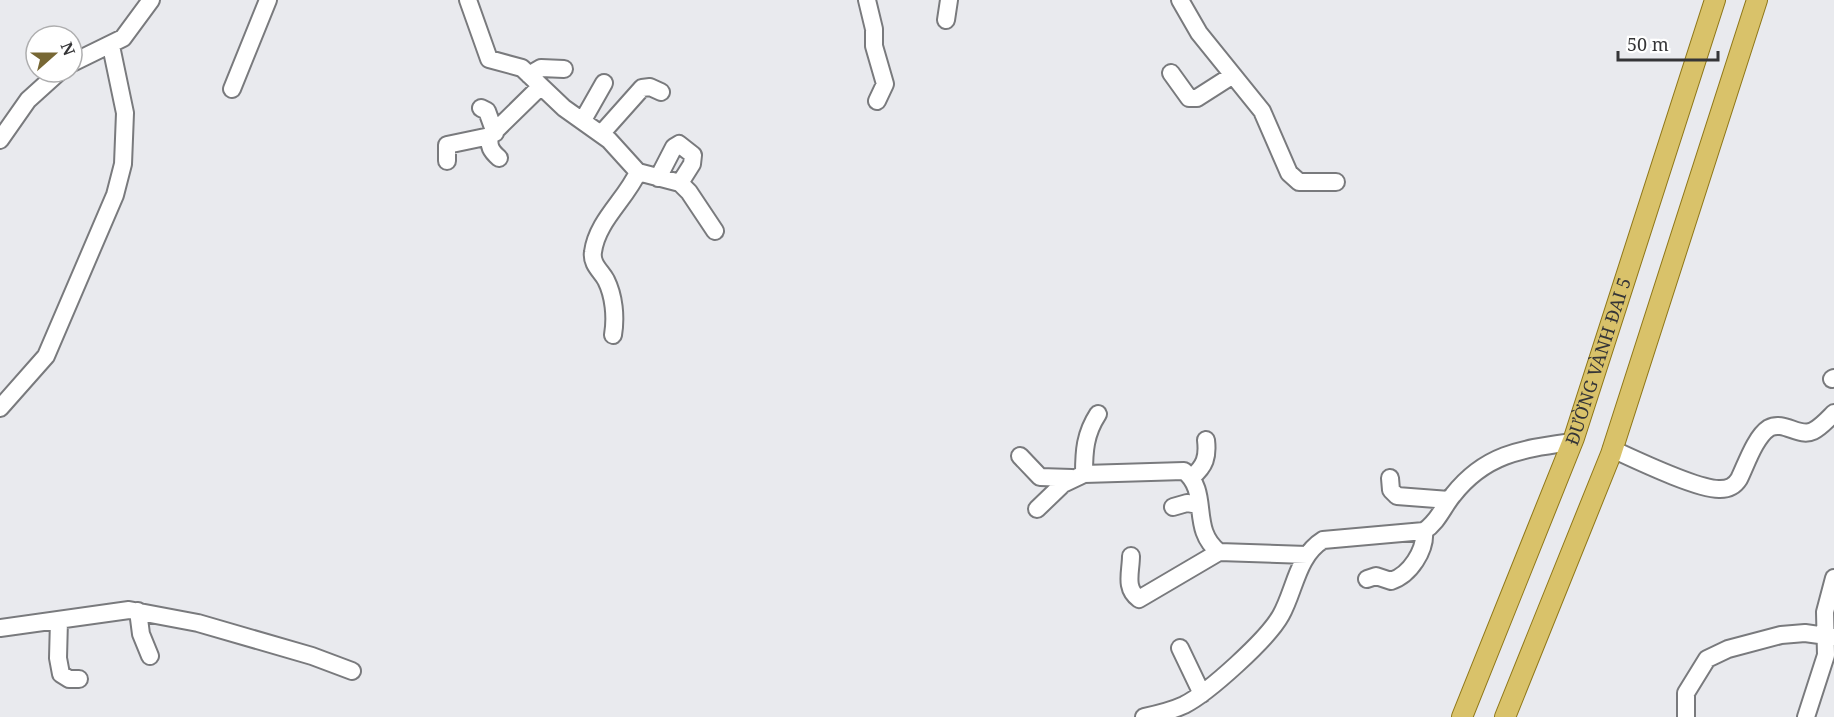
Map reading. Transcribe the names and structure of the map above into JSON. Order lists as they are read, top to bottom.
{
  "streets": {
    "main road": ["ĐƯỜNG VÀNH ĐAI 5"]
  },
  "scale_bar": "50 m",
  "north": "right"
}
